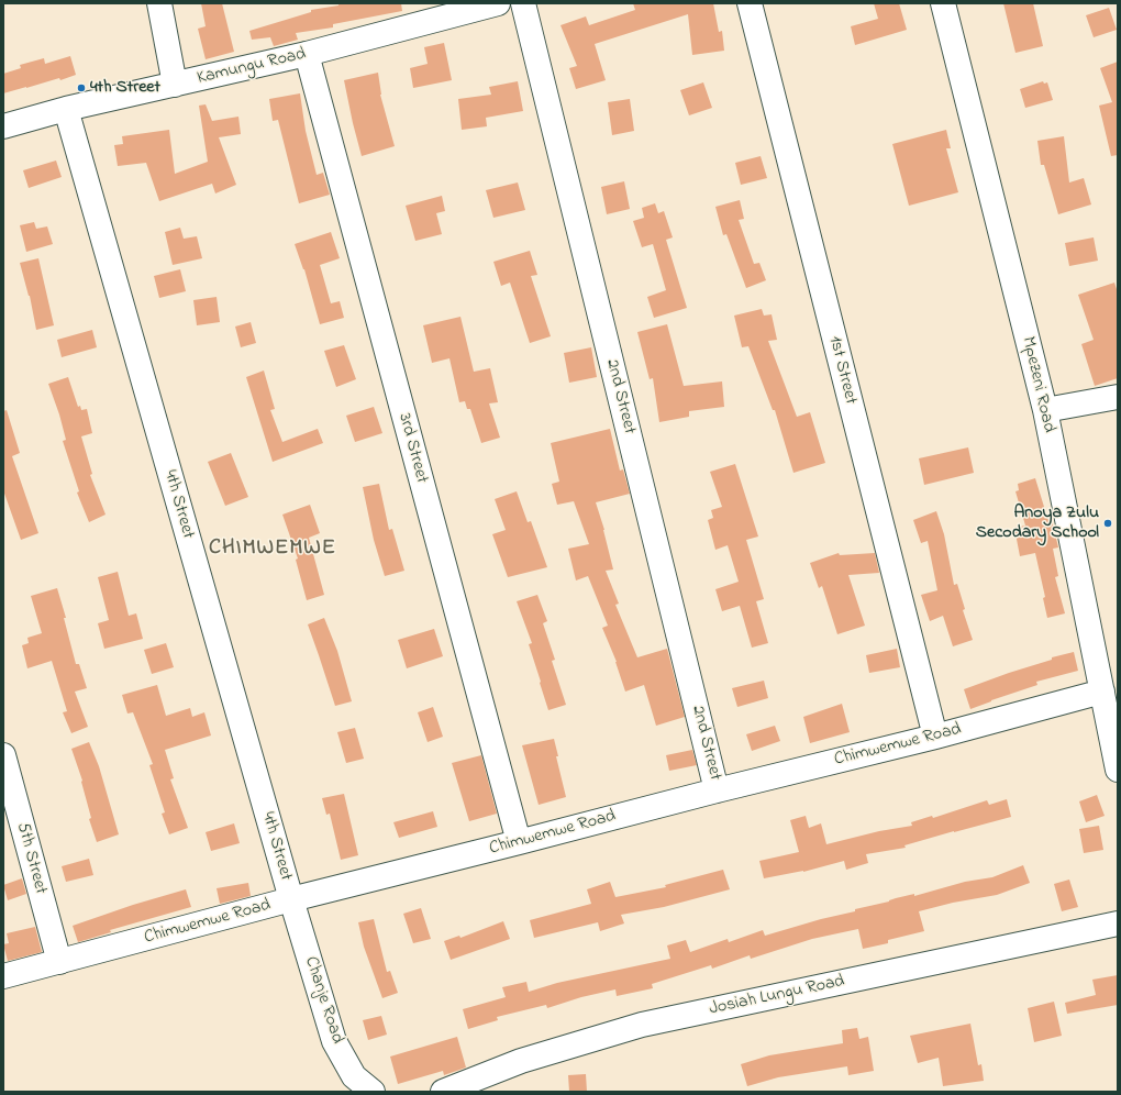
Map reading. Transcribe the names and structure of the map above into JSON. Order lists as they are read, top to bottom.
{
  "streets": {
    "street": [
      "Kamungu Road",
      "1st Street",
      "Mpezeni Road",
      "2nd Street",
      "3rd Street",
      "4th Street",
      "Chimwemwe Road",
      "5th Street",
      "Josiah Lungu Road",
      "Chanje Road"
    ]
  },
  "crossings": [
    ["Kamungu Road", "3rd Street"],
    ["Kamungu Road", "4th Street"],
    ["1st Street", "Chimwemwe Road"],
    ["Mpezeni Road", "Chimwemwe Road"],
    ["2nd Street", "Chimwemwe Road"],
    ["3rd Street", "Chimwemwe Road"],
    ["4th Street", "Chimwemwe Road"],
    ["4th Street", "Chanje Road"],
    ["Chimwemwe Road", "5th Street"],
    ["Chimwemwe Road", "Chanje Road"]
  ],
  "districts": ["CHIMWEMWE"],
  "places": ["4th Street", "Anoya Zulu Secodary School"]
}
